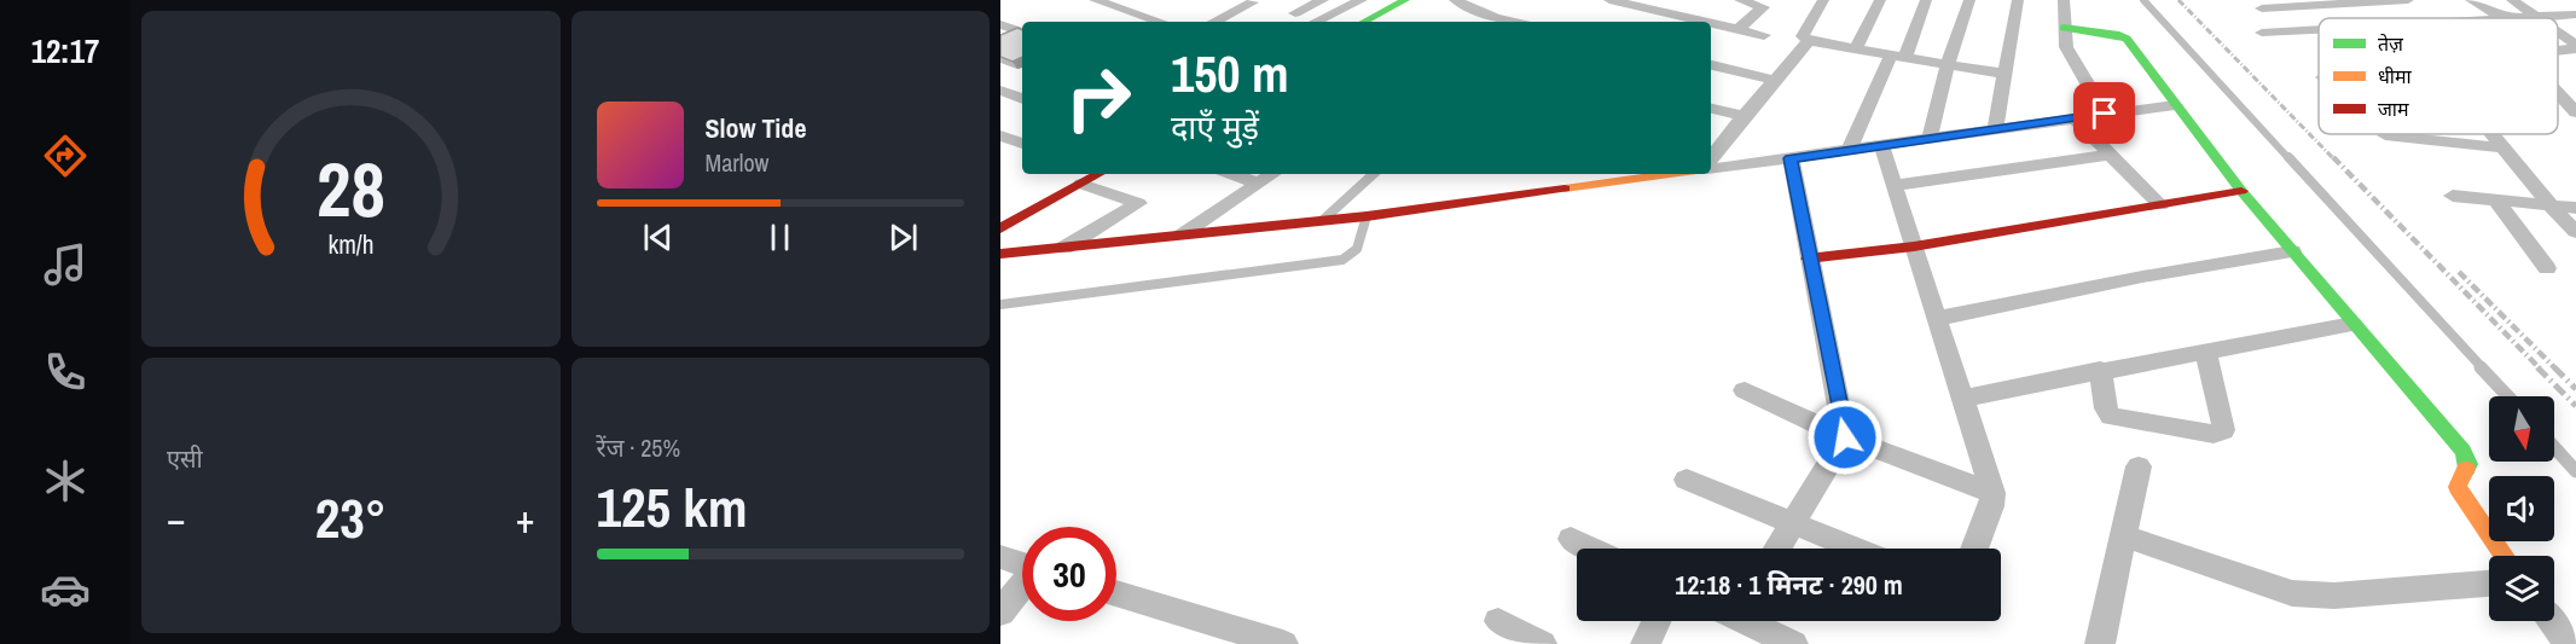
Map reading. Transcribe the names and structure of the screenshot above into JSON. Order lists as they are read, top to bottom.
{
  "legend": ["तेज़", "धीमा", "जाम"],
  "north": "bottom",
  "page": {
    "tabs": "12:17",
    "turn": ["150 m", "दाएँ मुड़ें"],
    "song": ["Slow Tide", "Marlow"],
    "tile": [
      "एसी",
      ["रेंज · 25%", "125 km"]
    ],
    "heat": ["−", "23°", "+"],
    "limit": "30",
    "trip": "12:18 · 1 मिनट · 290 m",
    "gauge": ["28", "km/h"]
  }
}
